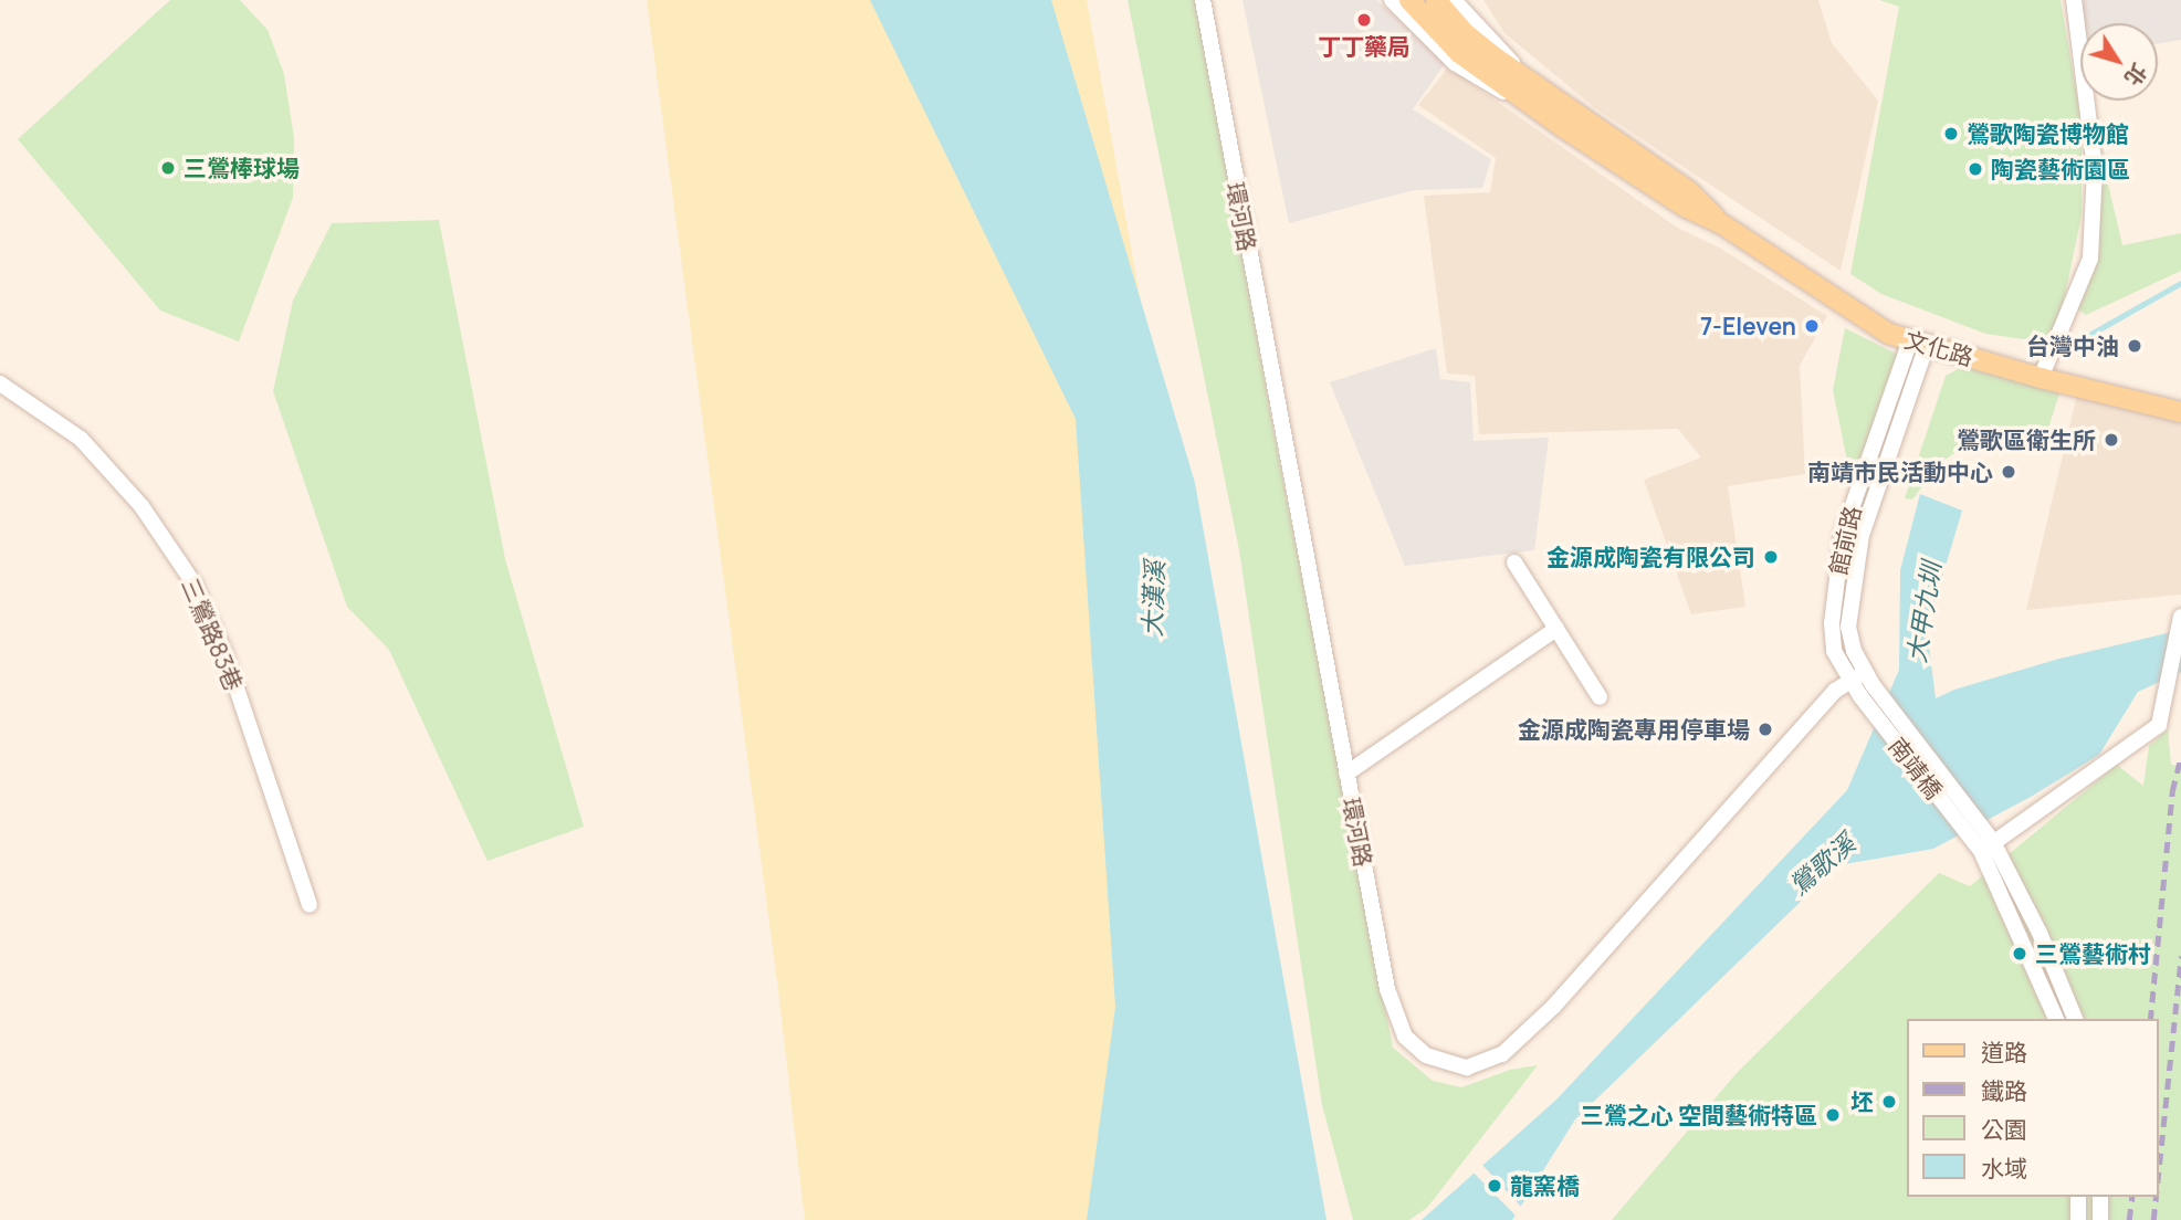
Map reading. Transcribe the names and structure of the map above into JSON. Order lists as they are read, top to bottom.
{
  "streets": {
    "main road": ["文化路"],
    "street": [
      "環河路",
      "館前路",
      "三鶯路83巷",
      "南靖橋"
    ]
  },
  "crossings": [
    ["環河路", "館前路"],
    ["文化路", "館前路"],
    ["館前路", "南靖橋"]
  ],
  "water": ["大漢溪", "大甲九圳", "鶯歌溪"],
  "places": [
    "丁丁藥局",
    "鶯歌陶瓷博物館",
    "三鶯棒球場",
    "陶瓷藝術園區",
    "7-Eleven",
    "台灣中油",
    "鶯歌區衛生所",
    "南靖市民活動中心",
    "金源成陶瓷有限公司",
    "金源成陶瓷專用停車場",
    "三鶯藝術村",
    "坯",
    "三鶯之心 空間藝術特區",
    "龍窯橋"
  ],
  "legend": [
    "道路",
    "鐵路",
    "公園",
    "水域"
  ],
  "north": "bottom right"
}
